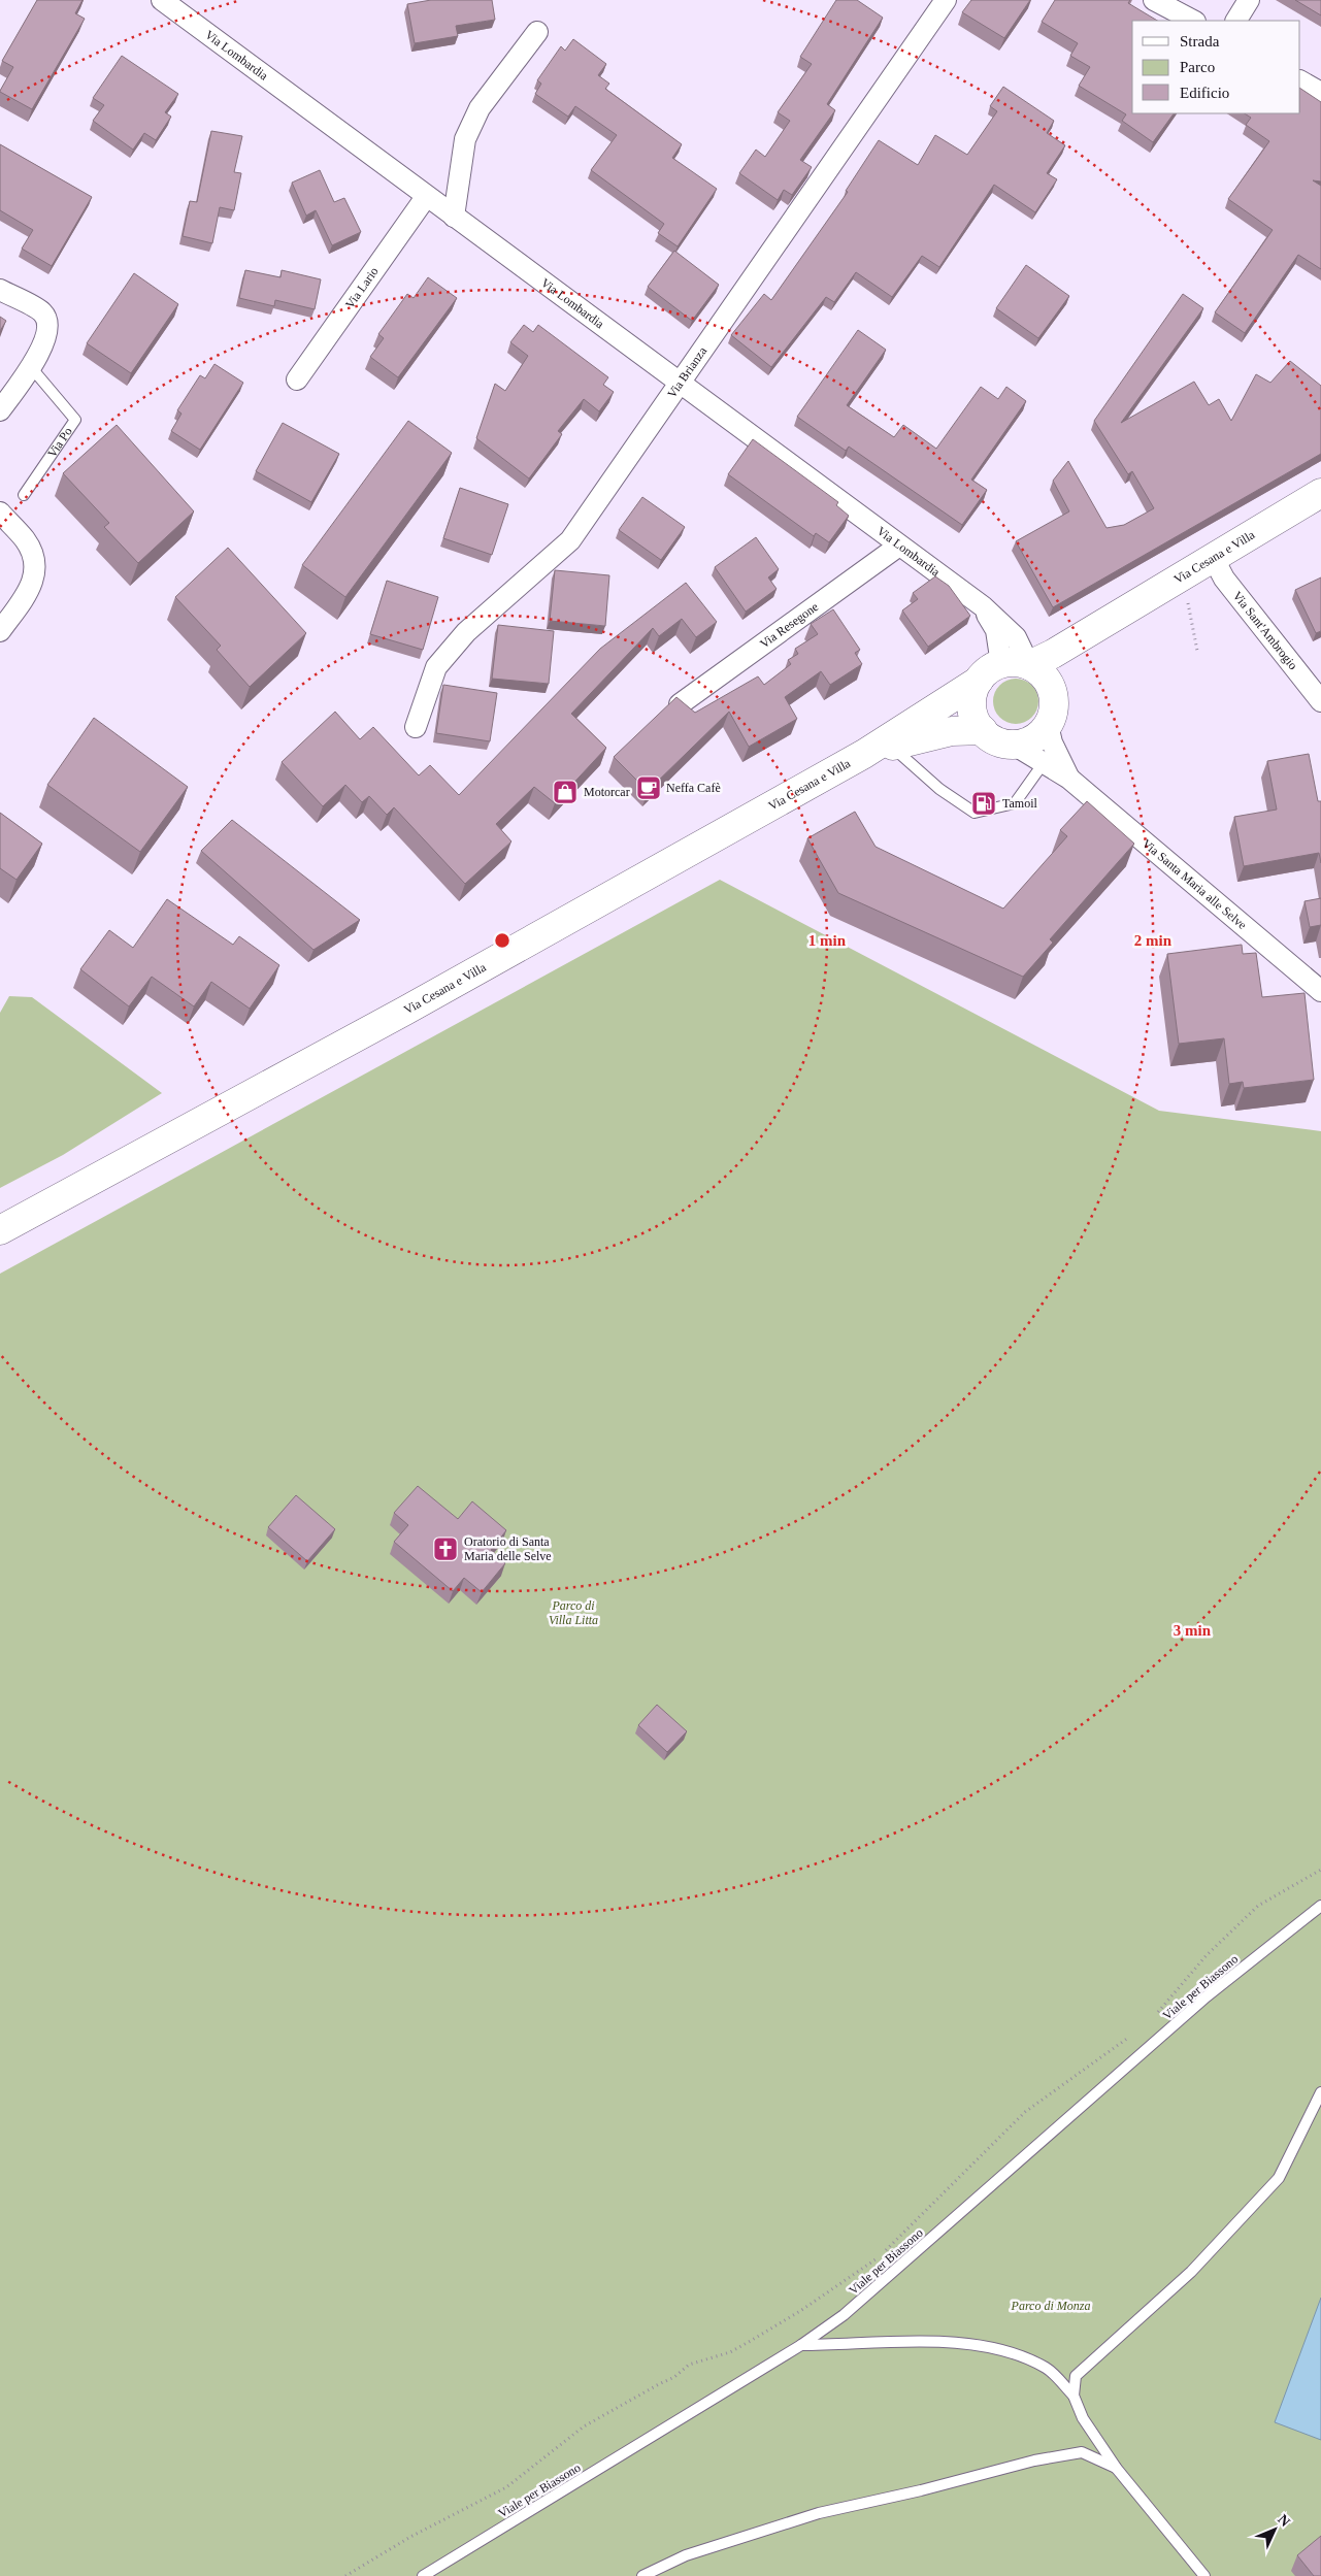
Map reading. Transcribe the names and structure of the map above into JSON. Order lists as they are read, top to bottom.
{
  "streets": {
    "main road": ["Via Cesana e Villa"],
    "street": [
      "Via Lombardia",
      "Via Lario",
      "Via Brianza",
      "Via Resegone",
      "Via Sant'Ambrogio",
      "Via Santa Maria alle Selve"
    ],
    "lane": ["Via Po", "Viale per Biassono"]
  },
  "crossings": [
    ["Via Lombardia", "Via Lario"],
    ["Via Lombardia", "Via Brianza"],
    ["Via Lombardia", "Via Cesana e Villa"],
    ["Via Lombardia", "Via Resegone"],
    ["Via Lombardia", "Via Santa Maria alle Selve"],
    ["Via Cesana e Villa", "Via Sant'Ambrogio"],
    ["Via Cesana e Villa", "Via Santa Maria alle Selve"]
  ],
  "parks": ["Parco di Villa Litta", "Parco di Monza"],
  "places": {
    "cafe": ["Neffa Cafè"],
    "shop": ["Motorcar"],
    "fuel station": ["Tamoil"],
    "church": ["Oratorio di Santa Maria delle Selve"]
  },
  "legend": ["Strada", "Parco", "Edificio"],
  "north": "top right",
  "rings": ["1 min", "2 min", "3 min"]
}
